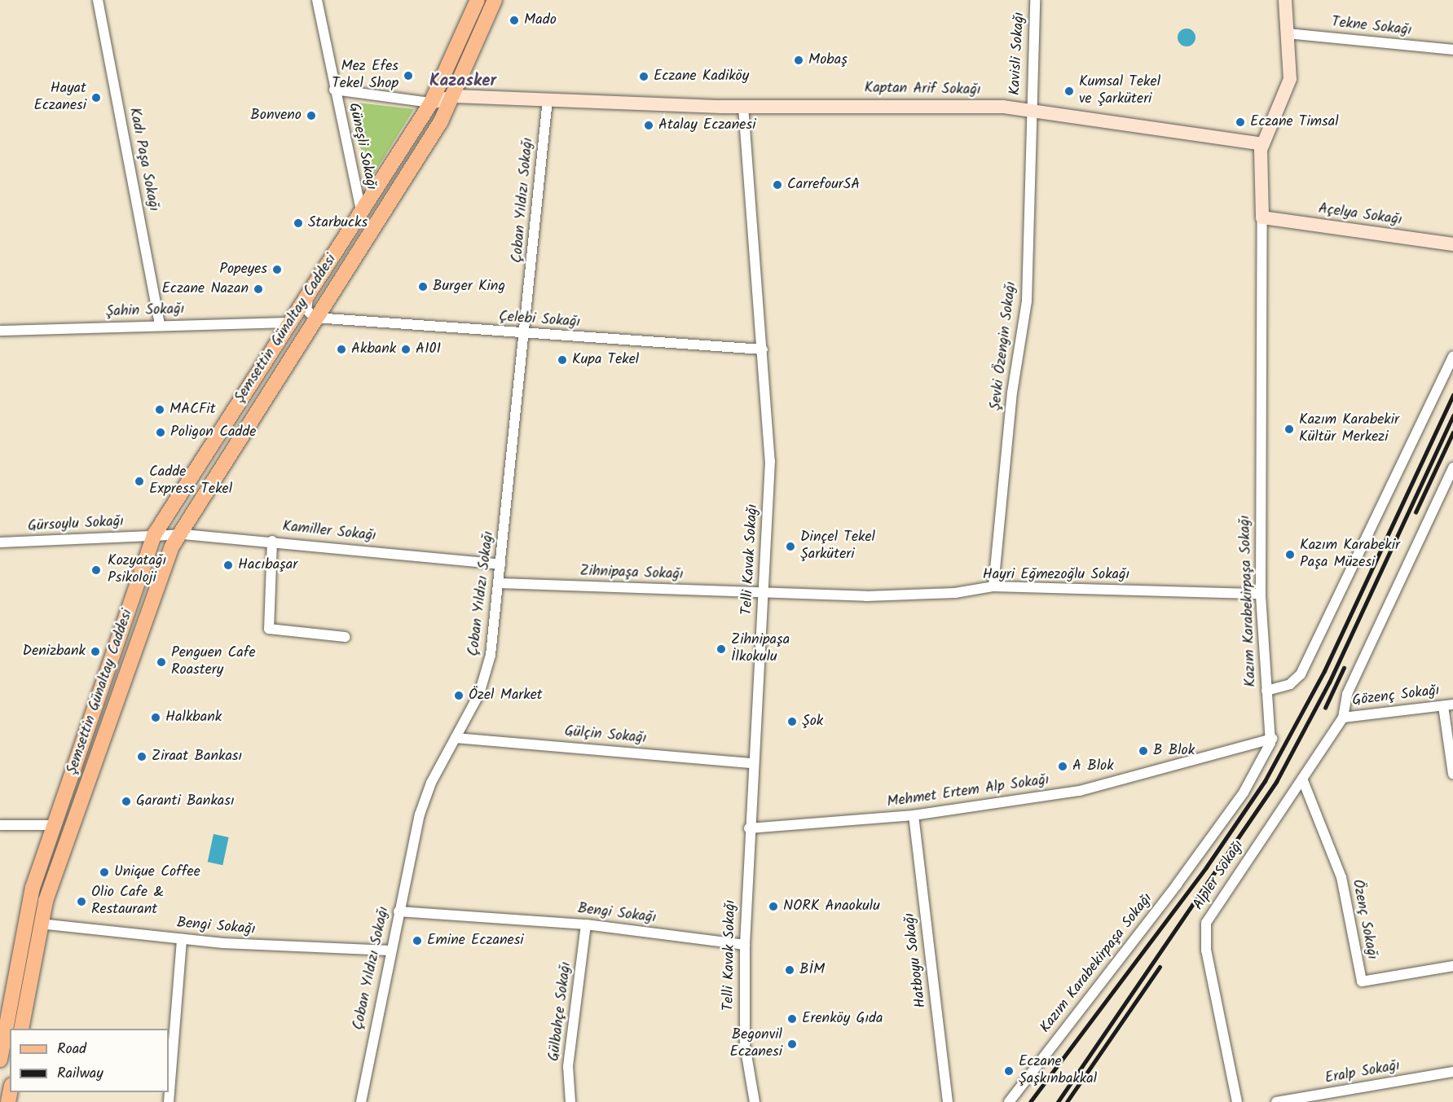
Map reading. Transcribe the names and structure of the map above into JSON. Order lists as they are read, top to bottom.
{
  "streets": {
    "main road": ["Şemsettin Günaltay Caddesi"],
    "street": [
      "Tekne Sokağı",
      "Kavisli Sokağı",
      "Kaptan Arif Sokağı",
      "Güneşli Sokağı",
      "Kadı Paşa Sokağı",
      "Çoban Yıldızı Sokağı",
      "Açelya Sokağı",
      "Şahin Sokağı",
      "Çelebi Sokağı",
      "Şevki Özengin Sokağı",
      "Gürsoylu Sokağı",
      "Kamiller Sokağı",
      "Telli Kavak Sokağı",
      "Zihnipaşa Sokağı",
      "Hayri Eğmezoğlu Sokağı",
      "Kazım Karabekirpaşa Sokağı",
      "Gözenç Sokağı",
      "Gülçin Sokağı",
      "Mehmet Ertem Alp Sokağı",
      "Alpler Sokağı",
      "Bengi Sokağı",
      "Özenç Sokağı",
      "Hatboyu Sokağı",
      "Gülbahçe Sokağı",
      "Eralp Sokağı"
    ]
  },
  "crossings": [
    ["Kavisli Sokağı", "Kaptan Arif Sokağı"],
    ["Kavisli Sokağı", "Şevki Özengin Sokağı"],
    ["Kaptan Arif Sokağı", "Çoban Yıldızı Sokağı"],
    ["Kaptan Arif Sokağı", "Şemsettin Günaltay Caddesi"],
    ["Kaptan Arif Sokağı", "Şevki Özengin Sokağı"],
    ["Kaptan Arif Sokağı", "Telli Kavak Sokağı"],
    ["Güneşli Sokağı", "Şemsettin Günaltay Caddesi"],
    ["Kadı Paşa Sokağı", "Şahin Sokağı"],
    ["Çoban Yıldızı Sokağı", "Çelebi Sokağı"],
    ["Çoban Yıldızı Sokağı", "Kamiller Sokağı"],
    ["Çoban Yıldızı Sokağı", "Zihnipaşa Sokağı"],
    ["Çoban Yıldızı Sokağı", "Gülçin Sokağı"],
    ["Çoban Yıldızı Sokağı", "Bengi Sokağı"],
    ["Açelya Sokağı", "Kazım Karabekirpaşa Sokağı"],
    ["Şahin Sokağı", "Şemsettin Günaltay Caddesi"],
    ["Çelebi Sokağı", "Şemsettin Günaltay Caddesi"],
    ["Çelebi Sokağı", "Telli Kavak Sokağı"],
    ["Şemsettin Günaltay Caddesi", "Gürsoylu Sokağı"],
    ["Şemsettin Günaltay Caddesi", "Kamiller Sokağı"],
    ["Şemsettin Günaltay Caddesi", "Bengi Sokağı"],
    ["Şevki Özengin Sokağı", "Hayri Eğmezoğlu Sokağı"],
    ["Gürsoylu Sokağı", "Kamiller Sokağı"],
    ["Telli Kavak Sokağı", "Zihnipaşa Sokağı"],
    ["Telli Kavak Sokağı", "Hayri Eğmezoğlu Sokağı"],
    ["Telli Kavak Sokağı", "Gülçin Sokağı"],
    ["Telli Kavak Sokağı", "Mehmet Ertem Alp Sokağı"],
    ["Telli Kavak Sokağı", "Bengi Sokağı"],
    ["Zihnipaşa Sokağı", "Hayri Eğmezoğlu Sokağı"],
    ["Hayri Eğmezoğlu Sokağı", "Kazım Karabekirpaşa Sokağı"],
    ["Kazım Karabekirpaşa Sokağı", "Mehmet Ertem Alp Sokağı"],
    ["Gözenç Sokağı", "Alpler Sokağı"],
    ["Mehmet Ertem Alp Sokağı", "Hatboyu Sokağı"],
    ["Alpler Sokağı", "Özenç Sokağı"],
    ["Bengi Sokağı", "Gülbahçe Sokağı"]
  ],
  "districts": ["Kazasker"],
  "places": [
    "Mado",
    "Mobaş",
    "Mez Efes Tekel Shop",
    "Eczane Kadiköy",
    "Kumsal Tekel ve Şarküteri",
    "Hayat Eczanesi",
    "Bonveno",
    "Eczane Timsal",
    "Atalay Eczanesi",
    "CarrefourSA",
    "Starbucks",
    "Popeyes",
    "Burger King",
    "Eczane Nazan",
    "Akbank",
    "A101",
    "Kupa Tekel",
    "MACFit",
    "Kazım Karabekir Kültür Merkezi",
    "Poligon Cadde",
    "Cadde Express Tekel",
    "Dinçel Tekel Şarküteri",
    "Kazım Karabekir Paşa Müzesi",
    "Hacıbaşar",
    "Kozyatağı Psikoloji",
    "Zihnipaşa İlkokulu",
    "Denizbank",
    "Penguen Cafe Roastery",
    "Özel Market",
    "Halkbank",
    "Şok",
    "B Blok",
    "Ziraat Bankası",
    "A Blok",
    "Garanti Bankası",
    "Unique Coffee",
    "Olio Cafe & Restaurant",
    "NORK Anaokulu",
    "Emine Eczanesi",
    "BİM",
    "Erenköy Gıda",
    "Begonvil Eczanesi",
    "Eczane Şaşkınbakkal"
  ],
  "legend": ["Road", "Railway"]
}
